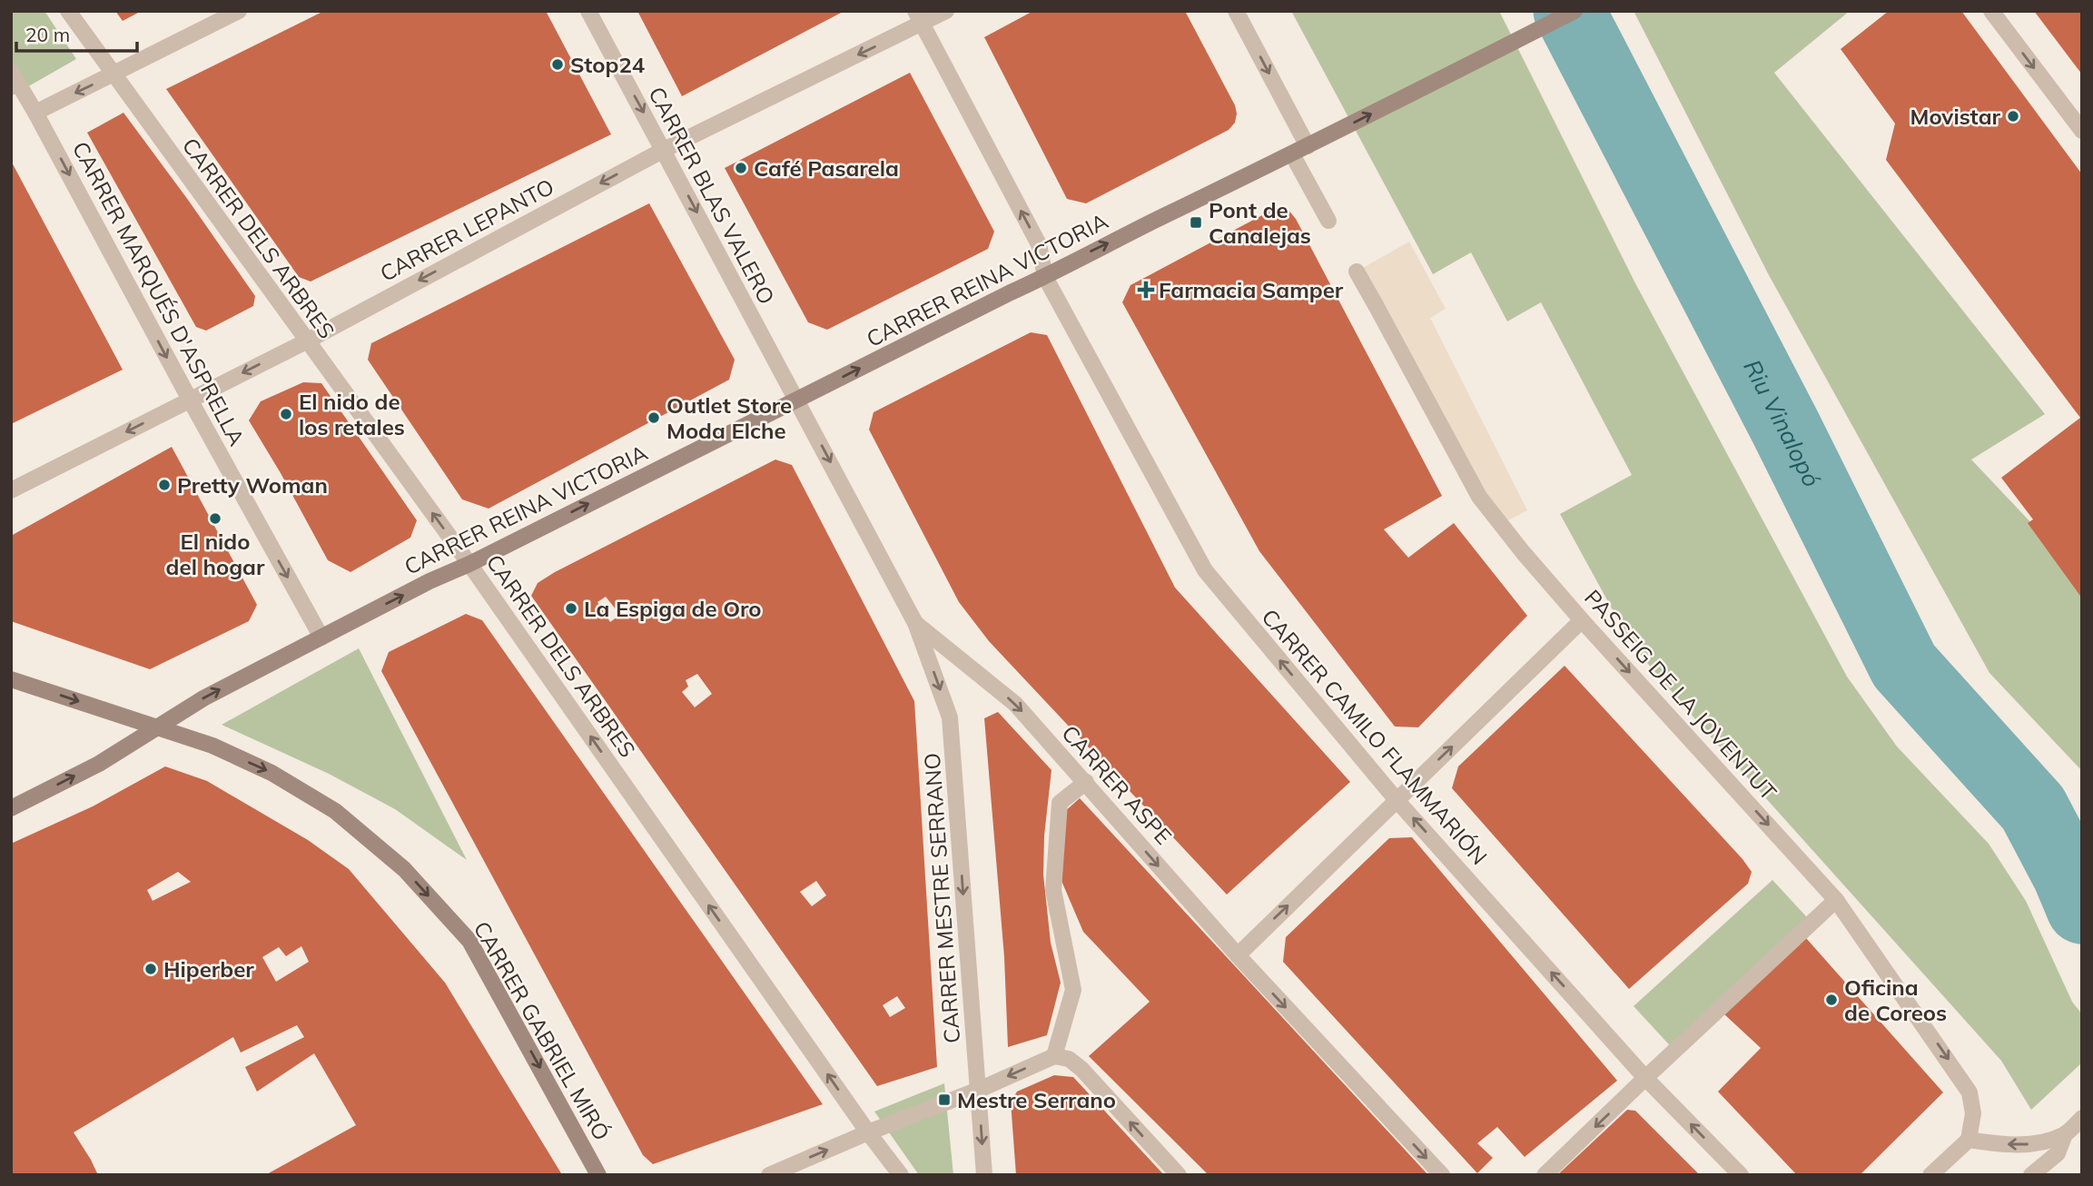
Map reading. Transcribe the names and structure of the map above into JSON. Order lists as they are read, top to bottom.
{
  "streets": {
    "main road": ["CARRER REINA VICTORIA", "CARRER GABRIEL MIRÓ"],
    "street": [
      "CARRER BLAS VALERO",
      "CARRER LEPANTO",
      "CARRER DELS ARBRES",
      "CARRER MARQUÉS D'ASPRELLA",
      "PASSEIG DE LA JOVENTUT",
      "CARRER CAMILO FLAMMARIÓN",
      "CARRER ASPE",
      "CARRER MESTRE SERRANO"
    ]
  },
  "crossings": [
    ["CARRER BLAS VALERO", "CARRER LEPANTO"],
    ["CARRER BLAS VALERO", "CARRER REINA VICTORIA"],
    ["CARRER BLAS VALERO", "CARRER ASPE"],
    ["CARRER LEPANTO", "CARRER DELS ARBRES"],
    ["CARRER LEPANTO", "CARRER MARQUÉS D'ASPRELLA"],
    ["CARRER LEPANTO", "CARRER CAMILO FLAMMARIÓN"],
    ["CARRER DELS ARBRES", "CARRER REINA VICTORIA"],
    ["CARRER REINA VICTORIA", "CARRER MARQUÉS D'ASPRELLA"],
    ["CARRER REINA VICTORIA", "CARRER CAMILO FLAMMARIÓN"],
    ["CARRER REINA VICTORIA", "CARRER ASPE"],
    ["CARRER REINA VICTORIA", "CARRER GABRIEL MIRÓ"],
    ["CARRER ASPE", "CARRER MESTRE SERRANO"]
  ],
  "one_way": [
    "CARRER BLAS VALERO",
    "CARRER LEPANTO",
    "CARRER DELS ARBRES",
    "CARRER REINA VICTORIA",
    "CARRER MARQUÉS D'ASPRELLA",
    "PASSEIG DE LA JOVENTUT",
    "CARRER CAMILO FLAMMARIÓN",
    "CARRER ASPE",
    "CARRER GABRIEL MIRÓ"
  ],
  "water": ["Riu Vinalopó"],
  "places": {
    "other": [
      "Stop24",
      "Movistar",
      "Café Pasarela",
      "El nido de los retales",
      "Outlet Store Moda Elche",
      "Pretty Woman",
      "El nido del hogar",
      "La Espiga de Oro",
      "Hiperber",
      "Oficina de Coreos"
    ],
    "transit": ["Pont de Canalejas", "Mestre Serrano"],
    "health": ["Farmacia Samper"]
  },
  "scale_bar": "20 m"
}
